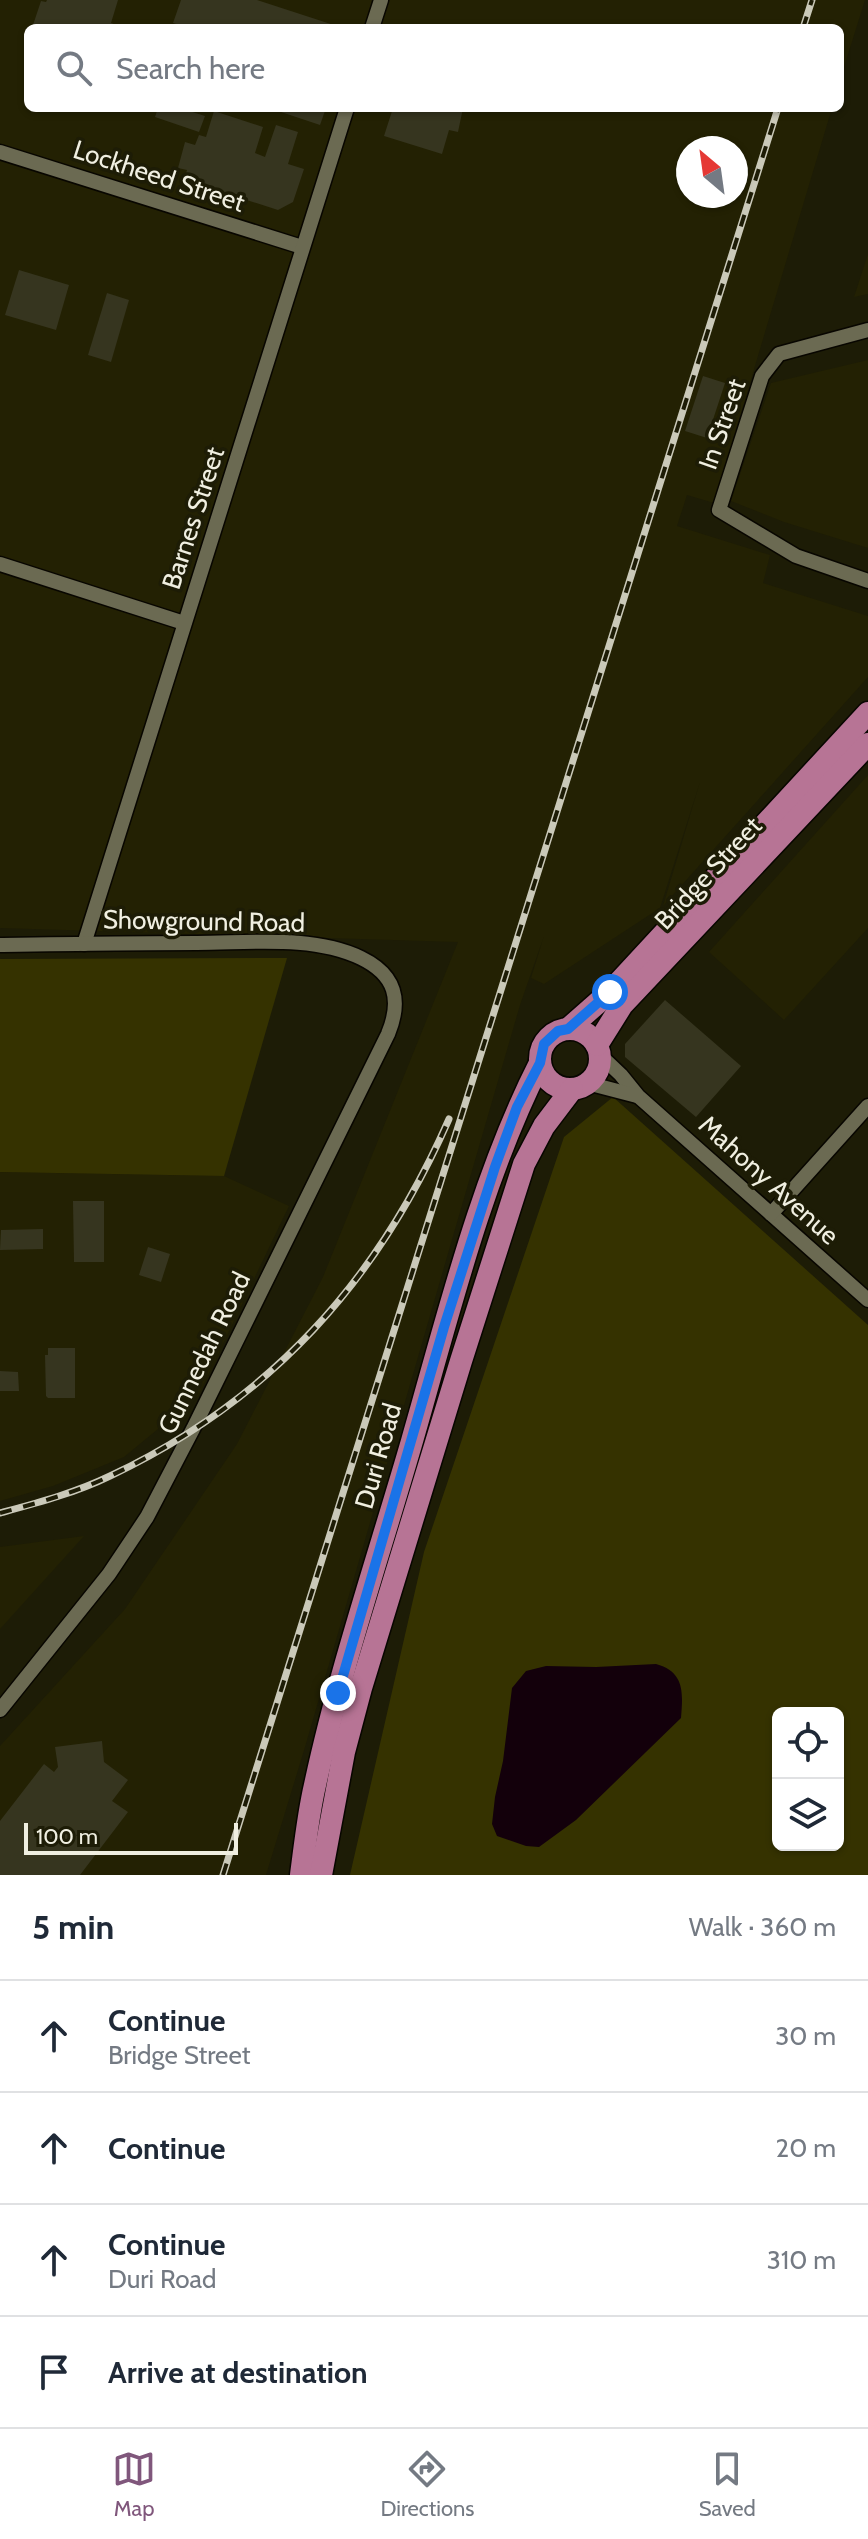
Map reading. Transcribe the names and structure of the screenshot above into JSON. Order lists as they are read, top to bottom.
{
  "streets": {
    "main road": ["Bridge Street", "Duri Road"],
    "street": [
      "Lockheed Street",
      "In Street",
      "Barnes Street",
      "Showground Road",
      "Mahony Avenue",
      "Gunnedah Road"
    ]
  },
  "crossings": [
    ["Lockheed Street", "Barnes Street"],
    ["Barnes Street", "Showground Road"],
    ["Bridge Street", "Mahony Avenue"],
    ["Bridge Street", "Duri Road"],
    ["Showground Road", "Gunnedah Road"],
    ["Mahony Avenue", "Duri Road"]
  ],
  "scale_bar": "100 m",
  "north": "top left",
  "page": {
    "search": "Search here",
    "scale": "100 m",
    "heading": ["5 min", "Walk · 360 m"],
    "list": [
      ["Continue", "Bridge Street", "30 m"],
      ["Continue", "20 m"],
      ["Continue", "Duri Road", "310 m"],
      "Arrive at destination"
    ],
    "nav": ["Map", "Directions", "Saved"]
  }
}
